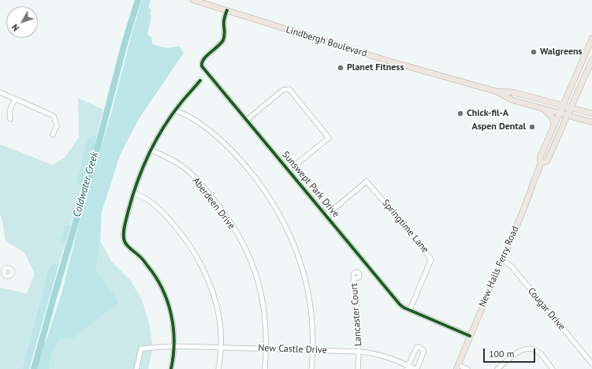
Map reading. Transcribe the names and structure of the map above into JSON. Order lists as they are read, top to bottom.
{
  "streets": {
    "main road": ["Lindbergh Boulevard", "New Halls Ferry Road"],
    "street": [
      "Sunswept Park Drive",
      "Aberdeen Drive",
      "Springtime Lane",
      "Cougar Drive",
      "Lancaster Court",
      "New Castle Drive"
    ]
  },
  "crossings": [
    ["Lindbergh Boulevard", "Sunswept Park Drive"],
    ["Lindbergh Boulevard", "New Halls Ferry Road"],
    ["Sunswept Park Drive", "Springtime Lane"],
    ["Sunswept Park Drive", "New Halls Ferry Road"],
    ["Aberdeen Drive", "New Castle Drive"],
    ["New Halls Ferry Road", "Cougar Drive"],
    ["Lancaster Court", "New Castle Drive"]
  ],
  "water": ["Coldwater Creek"],
  "places": [
    "Walgreens",
    "Planet Fitness",
    "Chick-fil-A",
    "Aspen Dental"
  ],
  "scale_bar": "100 m",
  "north": "bottom left"
}
